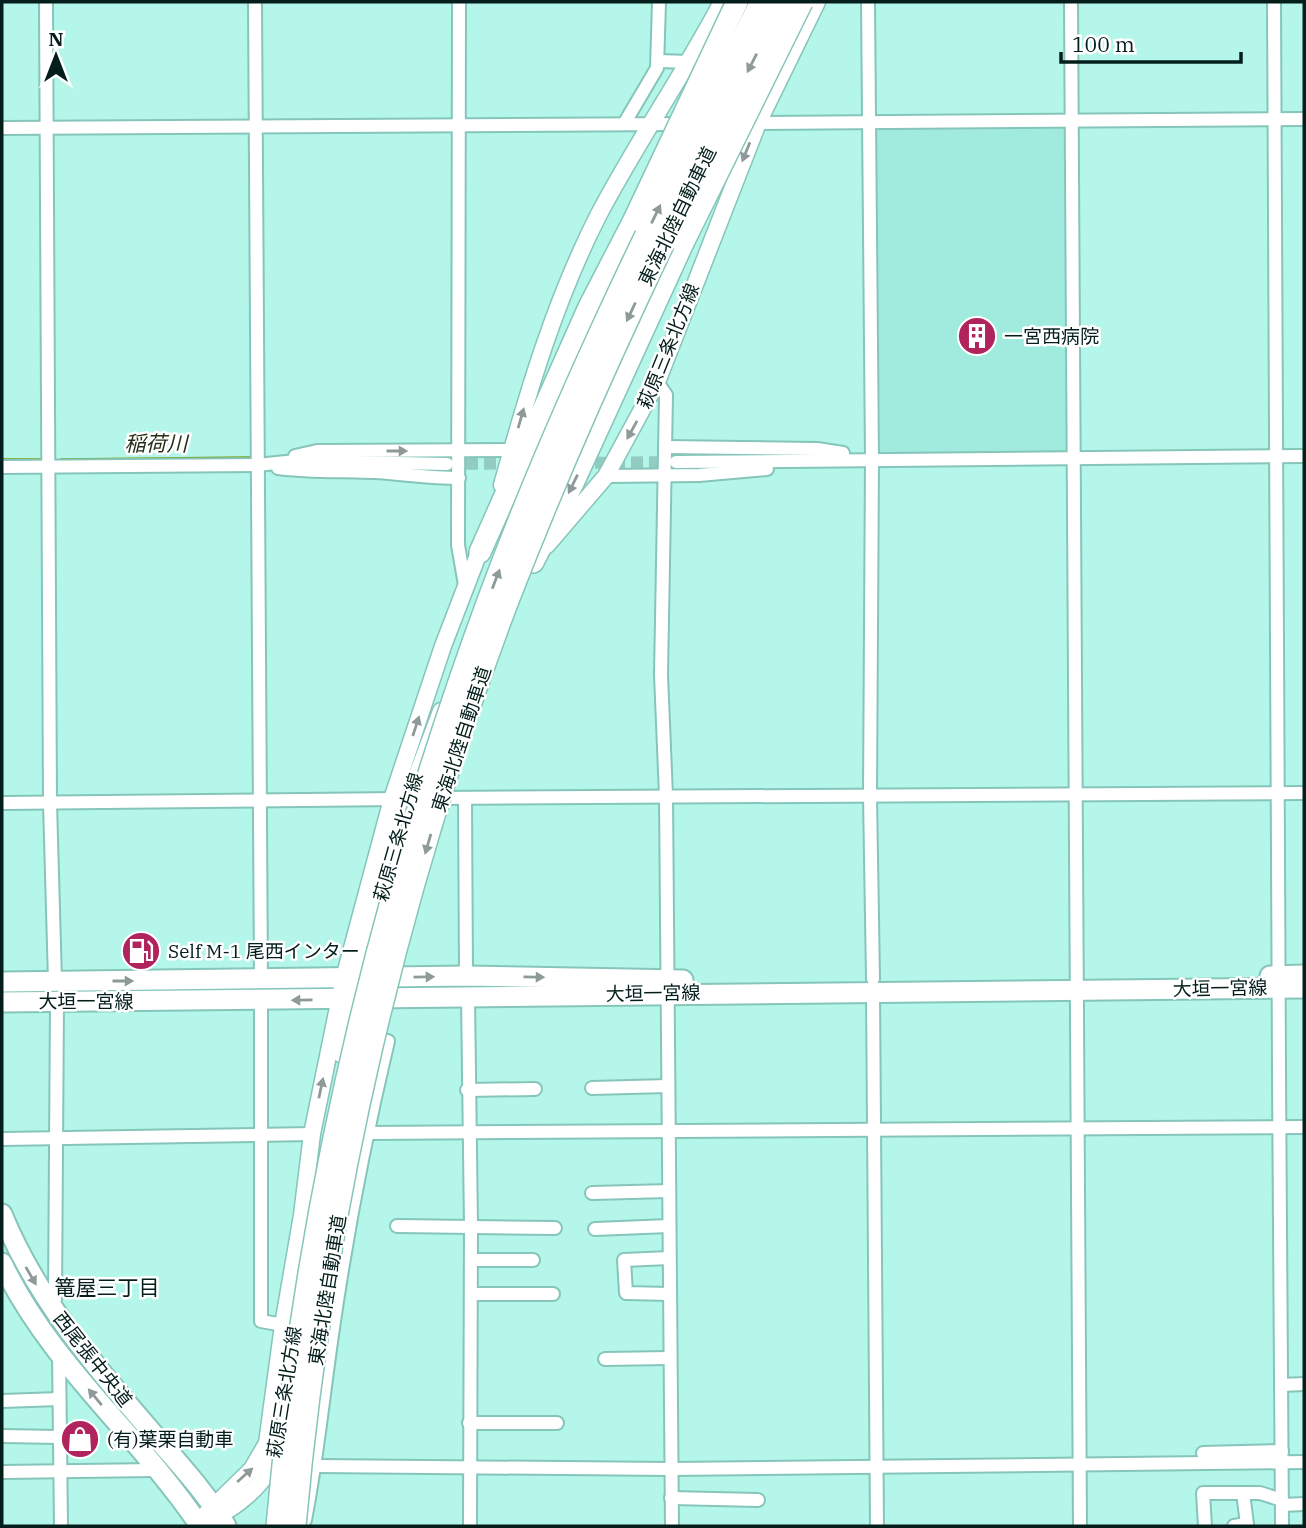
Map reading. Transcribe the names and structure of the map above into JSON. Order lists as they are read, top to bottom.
{
  "streets": {
    "highway": ["東海北陸自動車道"],
    "main road": ["萩原三条北方線", "大垣一宮線", "西尾張中央道"]
  },
  "crossings": [
    ["萩原三条北方線", "大垣一宮線"],
    ["萩原三条北方線", "西尾張中央道"]
  ],
  "districts": ["篭屋三丁目"],
  "water": ["稲荷川"],
  "places": {
    "building": ["一宮西病院"],
    "fuel station": ["Self M-1 尾西インター"],
    "shop": ["(有)葉栗自動車"]
  },
  "scale_bar": "100 m",
  "north": "top"
}
